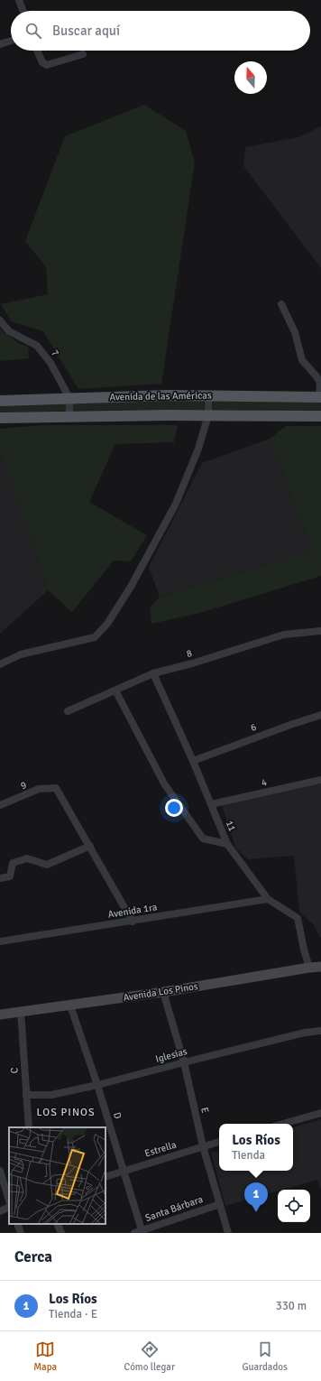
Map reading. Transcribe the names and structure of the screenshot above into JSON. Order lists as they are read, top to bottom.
{
  "streets": {
    "main road": ["Avenida de las Américas"],
    "street": [
      "7",
      "8",
      "6",
      "4",
      "9",
      "11",
      "Avenida 1ra",
      "Avenida Los Pinos",
      "Iglesias",
      "C",
      "E",
      "D",
      "Estrella",
      "Santa Bárbara"
    ]
  },
  "crossings": [
    ["7", "Avenida de las Américas"],
    ["8", "11"],
    ["6", "11"],
    ["4", "11"],
    ["11", "Avenida 1ra"],
    ["11", "Avenida Los Pinos"],
    ["Avenida Los Pinos", "C"],
    ["Avenida Los Pinos", "E"],
    ["Avenida Los Pinos", "D"],
    ["Iglesias", "C"],
    ["Iglesias", "E"],
    ["Iglesias", "D"],
    ["E", "Estrella"],
    ["E", "Santa Bárbara"],
    ["D", "Estrella"],
    ["D", "Santa Bárbara"]
  ],
  "districts": ["LOS PINOS"],
  "north": "top",
  "page": {
    "search": "Buscar aquí",
    "popup": ["Los Ríos", "Tienda"],
    "pins": "1",
    "heading": "Cerca",
    "list": [
      {
        "mark": "1",
        "name": "Los Ríos",
        "note": "Tienda · E",
        "value": "330 m"
      }
    ],
    "nav": ["Mapa", "Cómo llegar", "Guardados"]
  }
}
